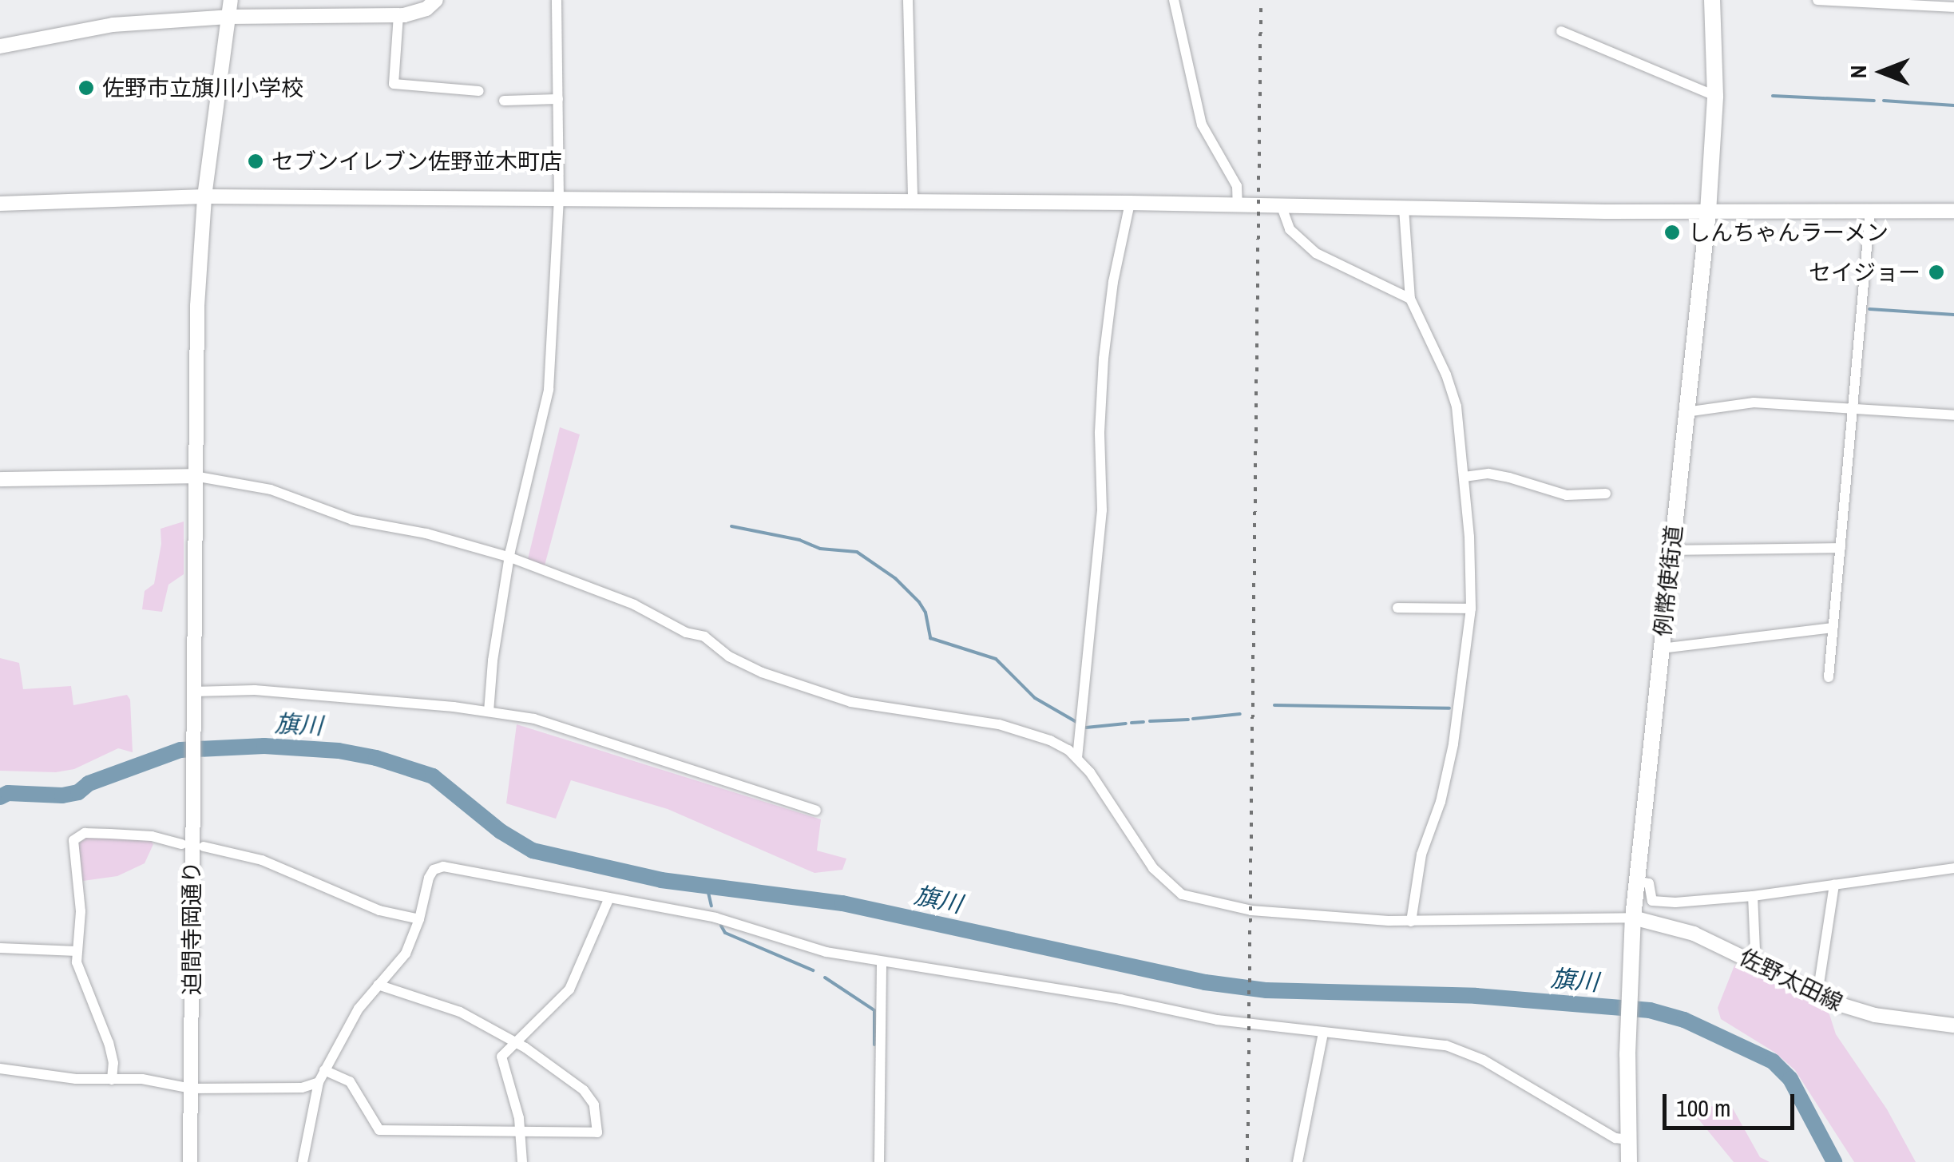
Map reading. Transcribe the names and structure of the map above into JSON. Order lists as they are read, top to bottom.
{
  "streets": {
    "main road": ["例幣使街道"],
    "street": ["迫間寺岡通り", "佐野太田線"]
  },
  "crossings": [
    ["例幣使街道", "佐野太田線"]
  ],
  "water": ["旗川"],
  "places": [
    "佐野市立旗川小学校",
    "セブンイレブン佐野並木町店",
    "しんちゃんラーメン",
    "セイジョー"
  ],
  "scale_bar": "100 m",
  "north": "left"
}
